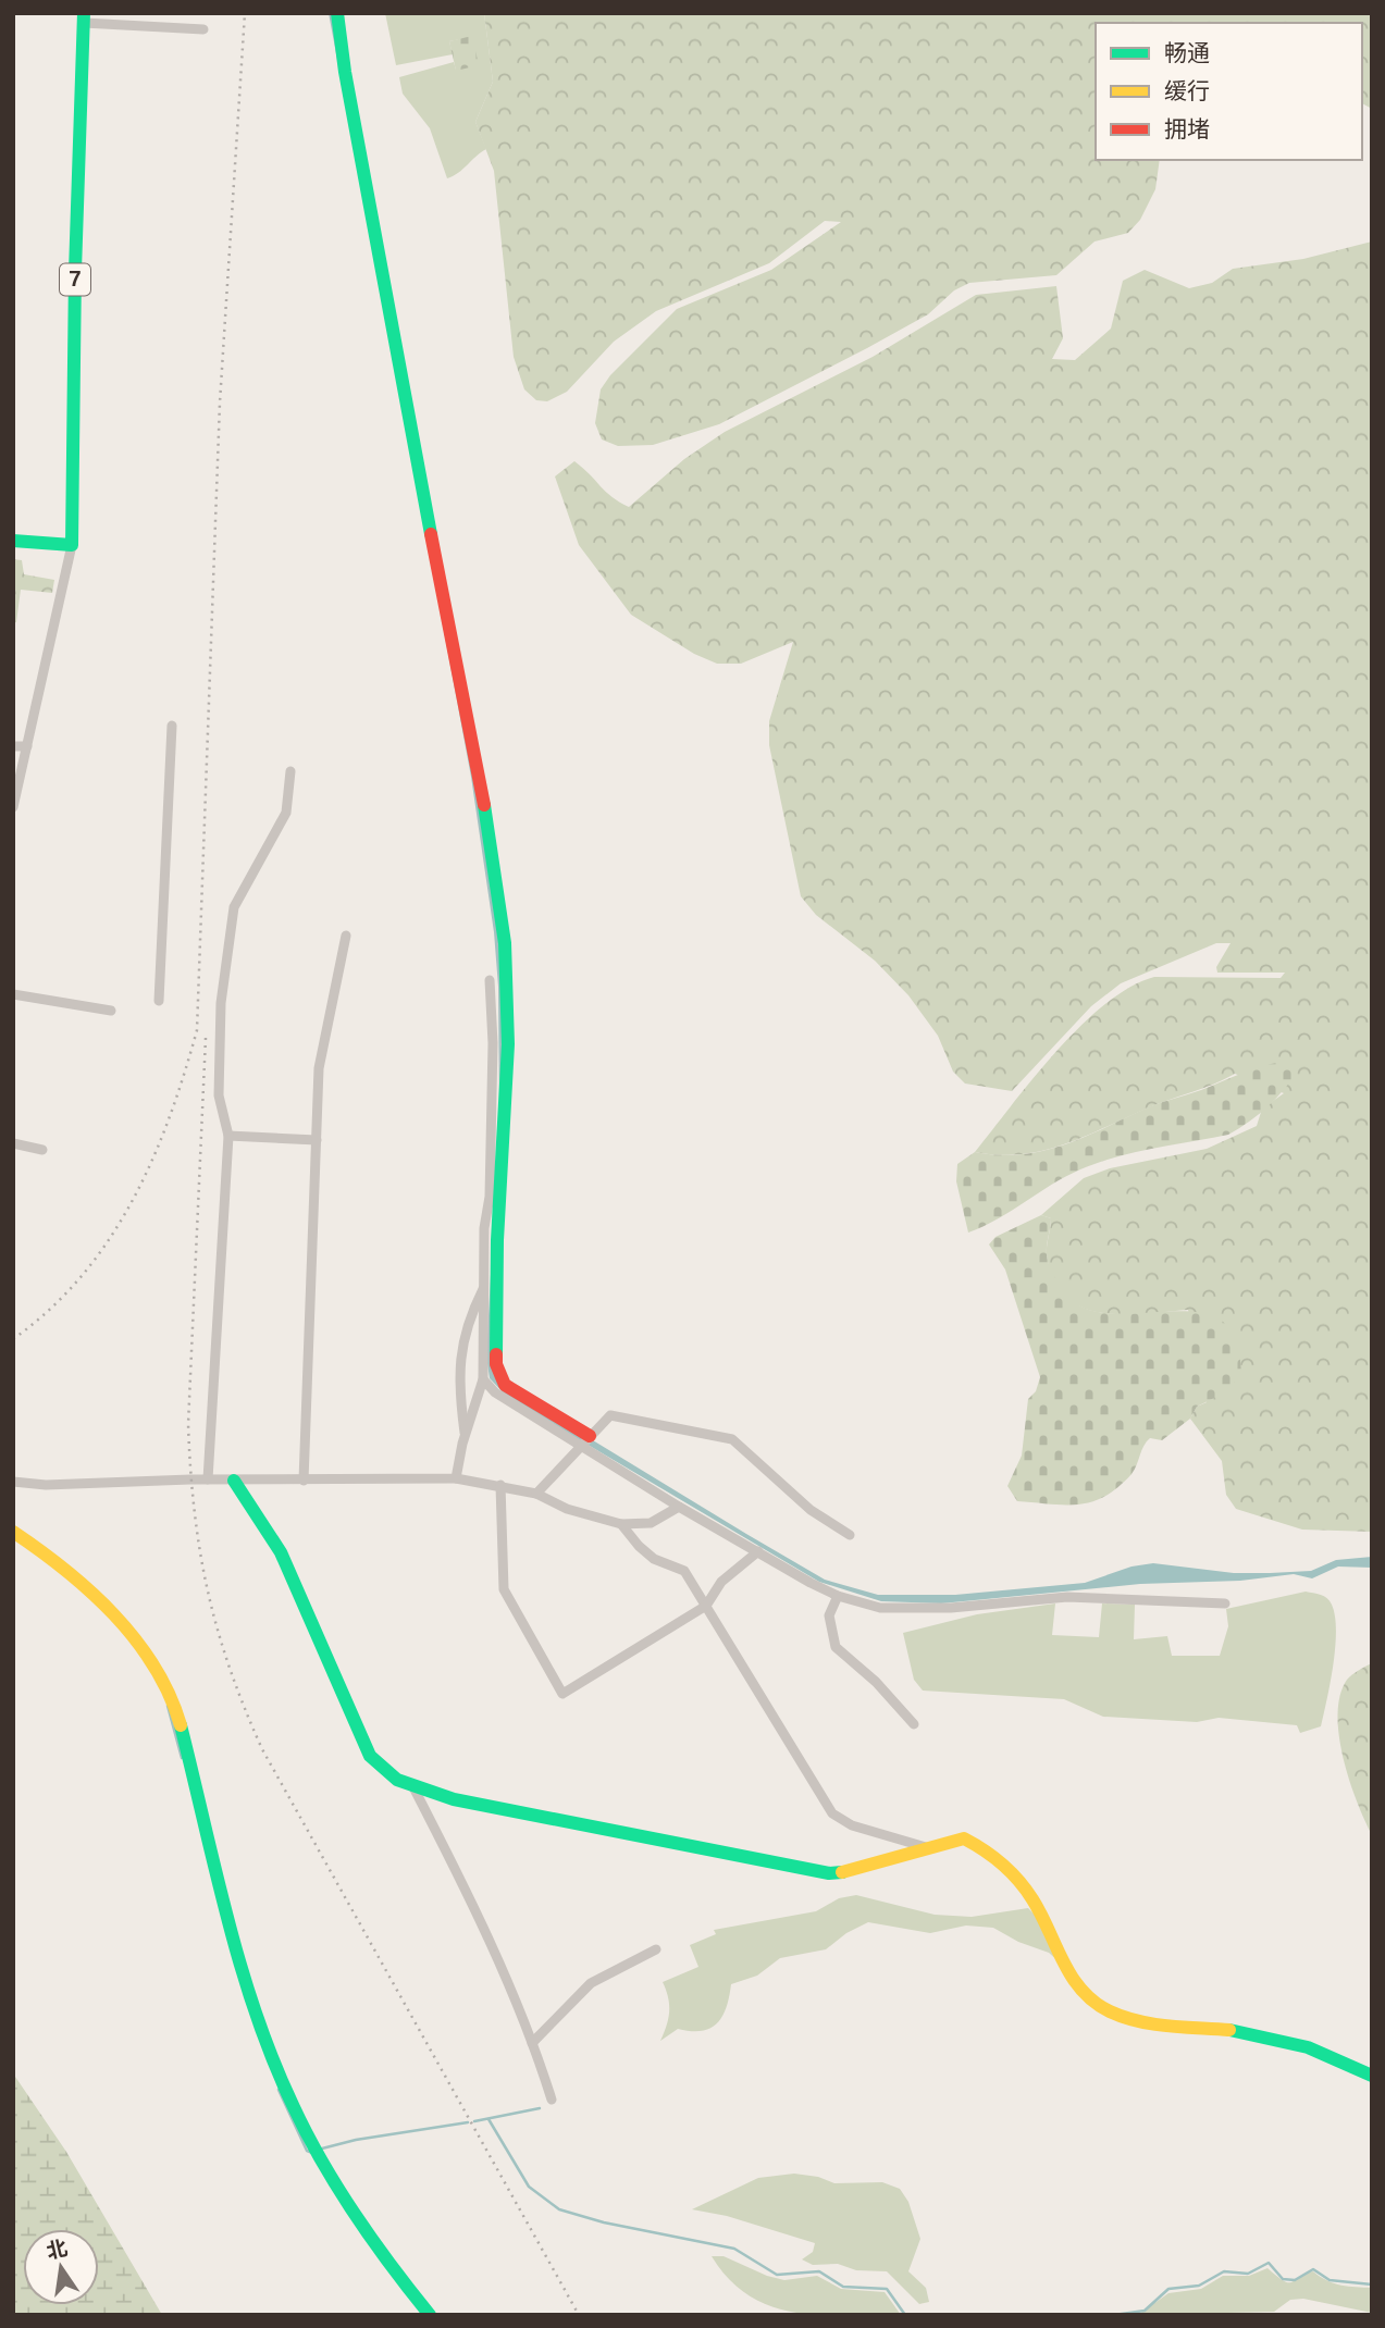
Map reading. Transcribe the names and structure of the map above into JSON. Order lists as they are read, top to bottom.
{
  "streets": {
    "street": ["7"]
  },
  "legend": ["畅通", "缓行", "拥堵"],
  "north": "top"
}
